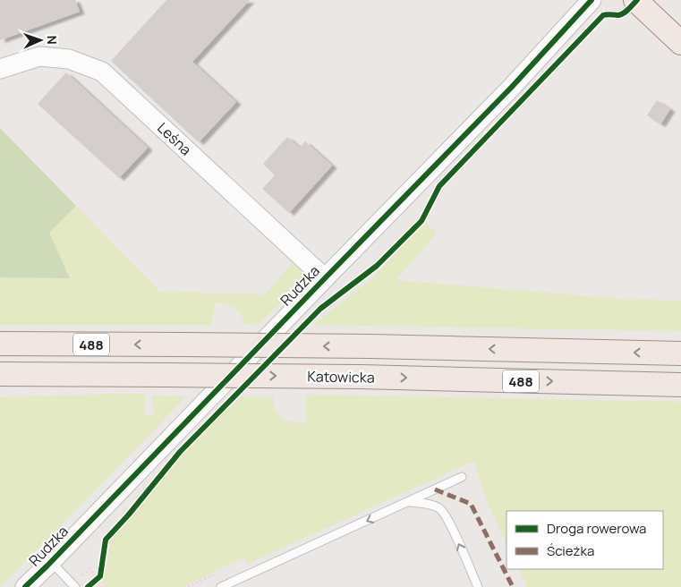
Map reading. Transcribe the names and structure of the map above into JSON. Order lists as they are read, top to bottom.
{
  "streets": {
    "main road": ["488", "Katowicka"],
    "street": ["Leśna", "Rudzka"]
  },
  "crossings": [
    ["Leśna", "Rudzka"]
  ],
  "legend": ["Droga rowerowa", "Ścieżka"],
  "north": "right"
}
